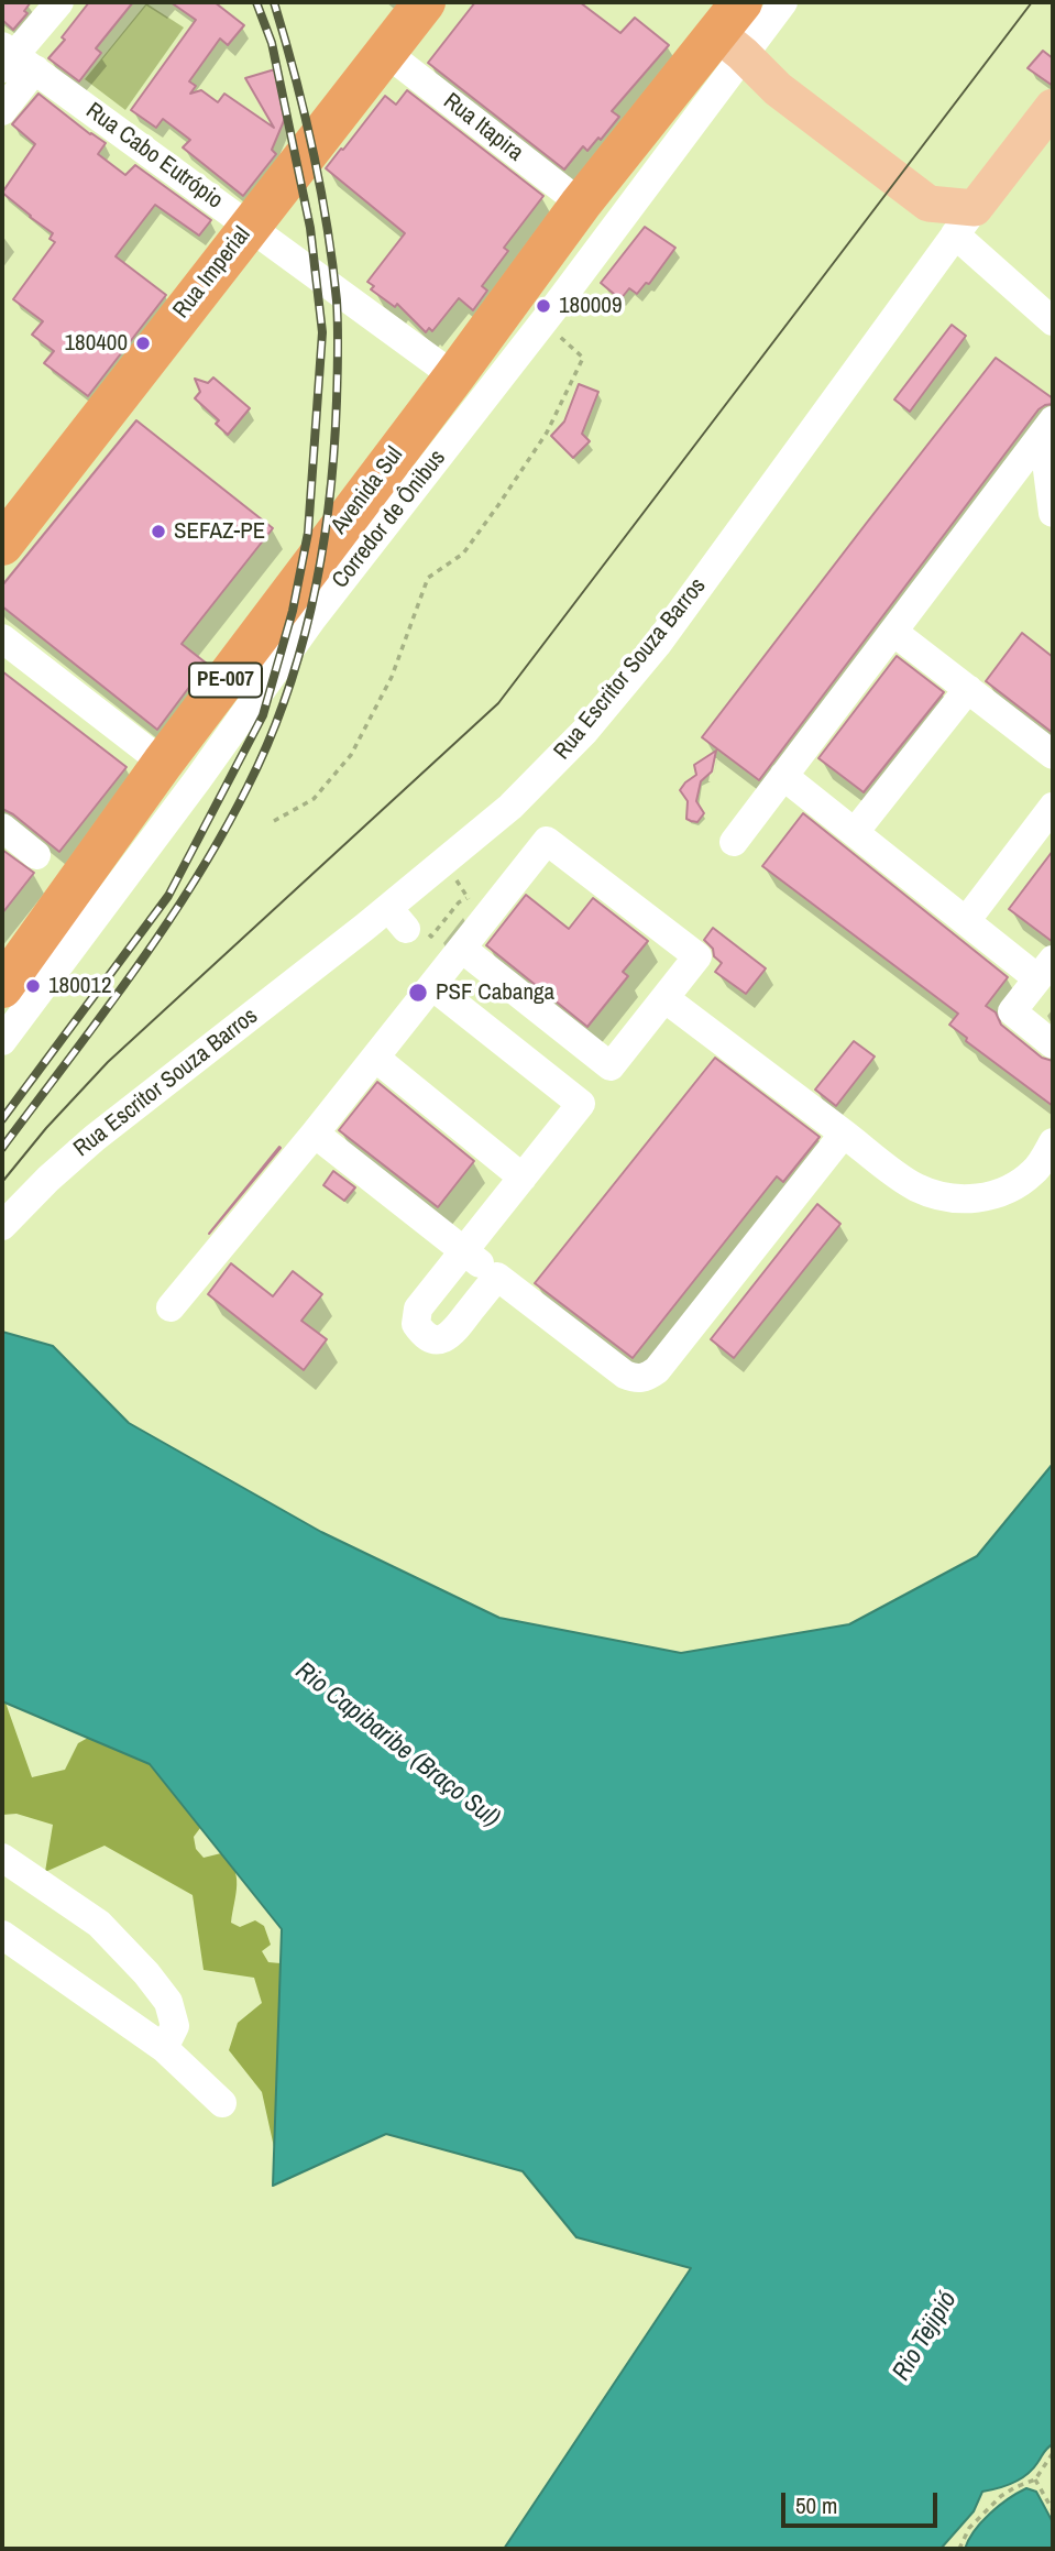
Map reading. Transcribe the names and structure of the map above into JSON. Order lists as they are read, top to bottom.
{
  "streets": {
    "highway": ["Rua Imperial", "Avenida Sul", "PE-007"],
    "main road": ["Rua Escritor Souza Barros"],
    "street": ["Rua Itapira", "Rua Cabo Eutrópio", "Corredor de Ônibus"]
  },
  "crossings": [
    ["Rua Itapira", "Rua Imperial"],
    ["Rua Itapira", "Avenida Sul"],
    ["Rua Cabo Eutrópio", "Rua Imperial"],
    ["Rua Cabo Eutrópio", "Avenida Sul"],
    ["Avenida Sul", "Corredor de Ônibus"]
  ],
  "water": ["Rio Capibaribe (Braço Sul)", "Rio Tejipió"],
  "places": [
    "180009",
    "180400",
    "SEFAZ-PE",
    "180012",
    "PSF Cabanga"
  ],
  "scale_bar": "50 m"
}
